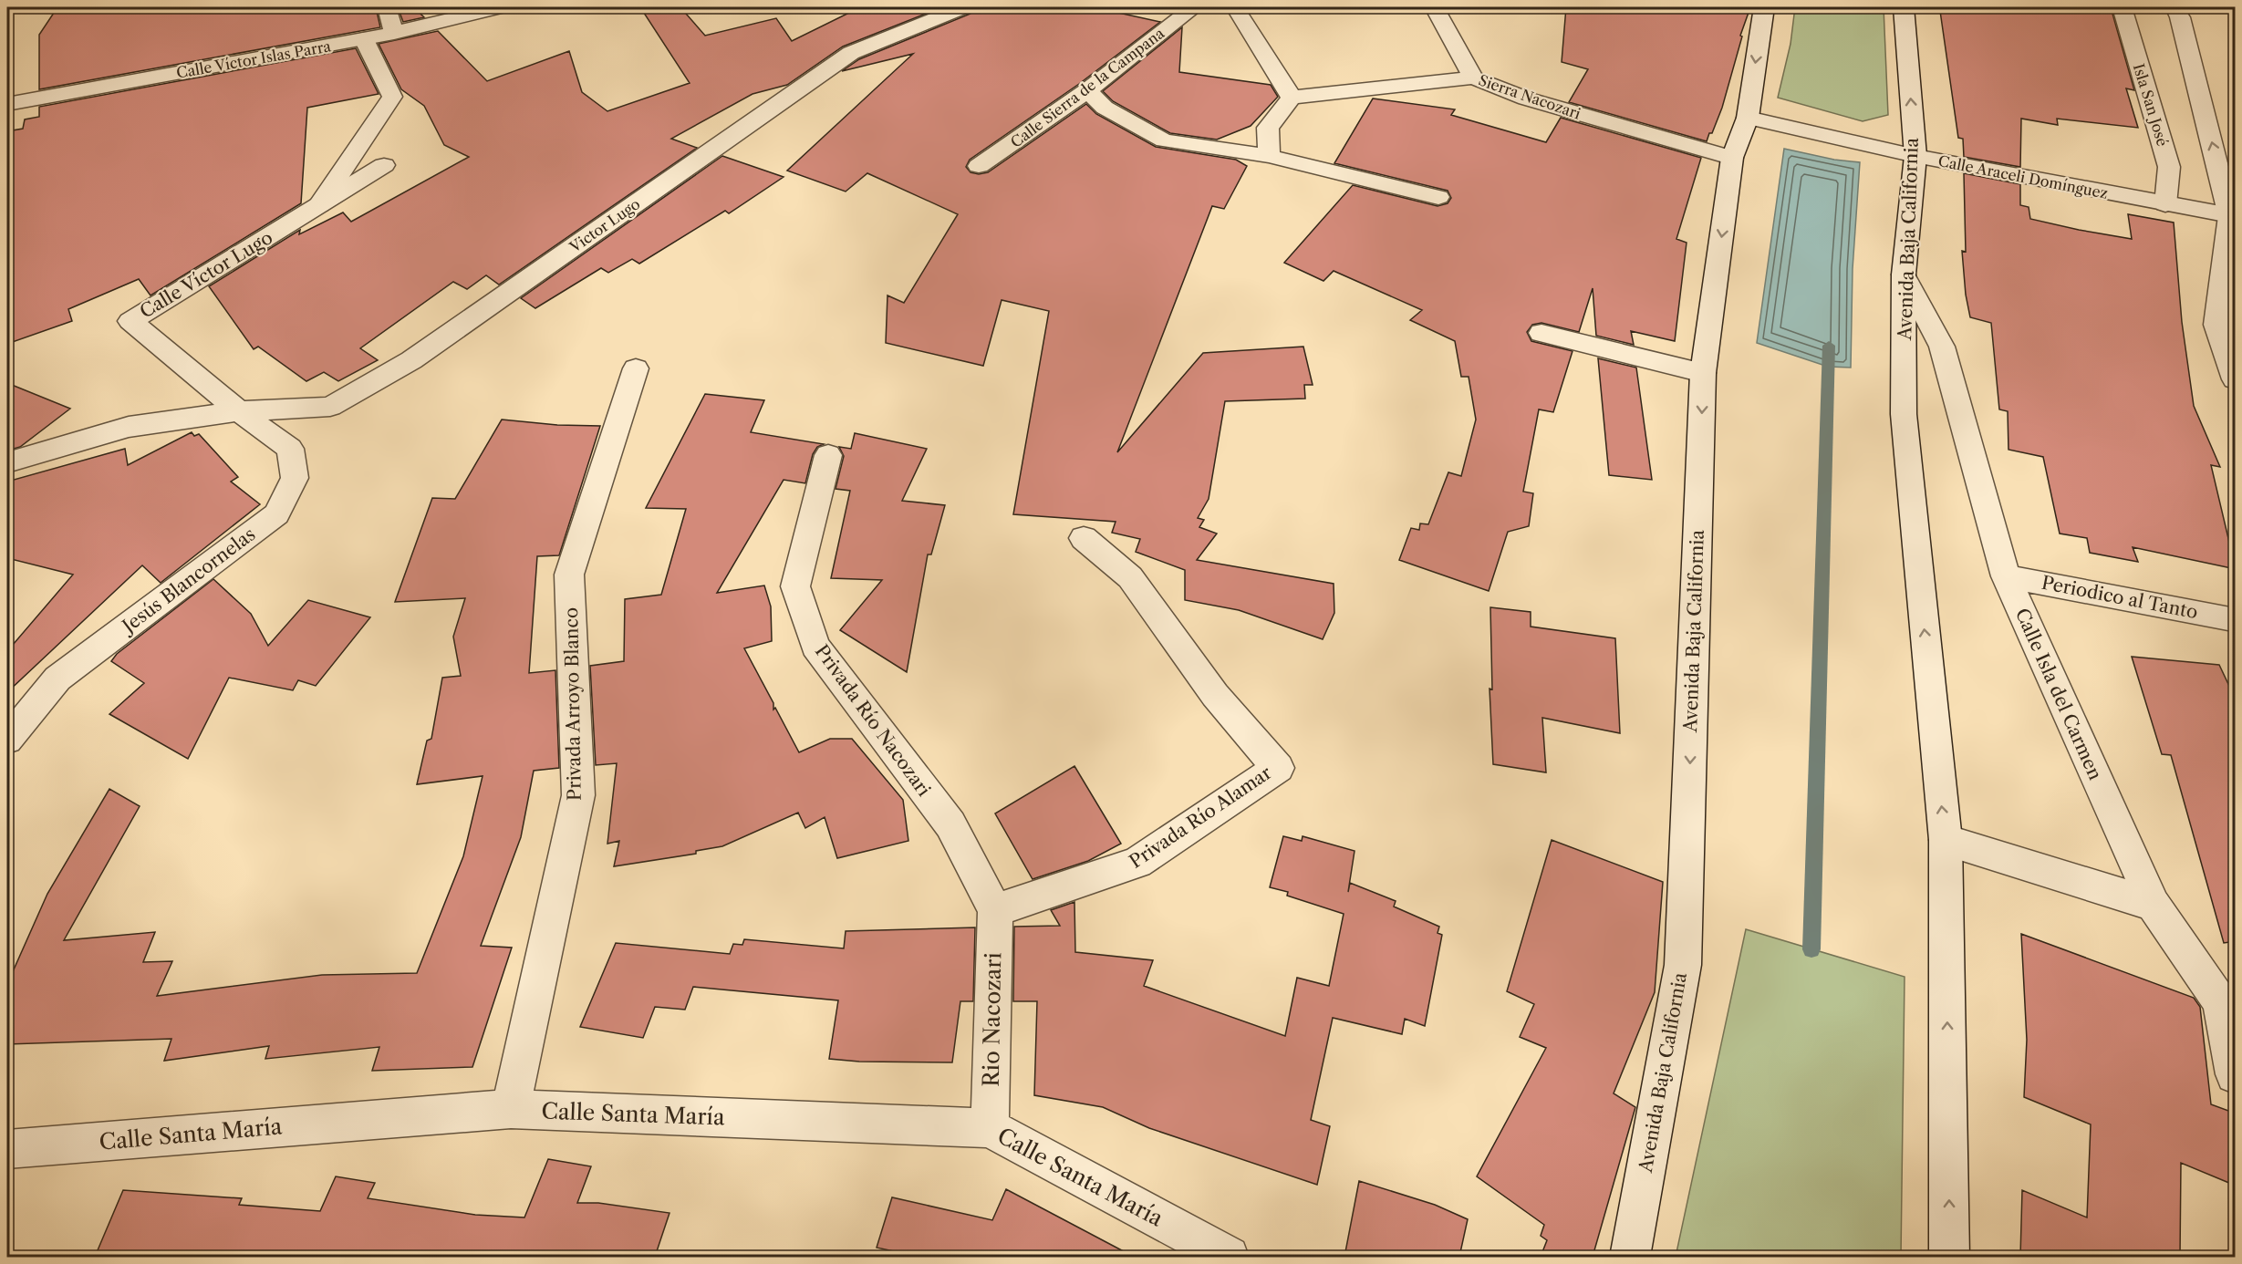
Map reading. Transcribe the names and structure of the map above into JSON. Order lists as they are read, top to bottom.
{
  "streets": {
    "street": [
      "Calle Víctor Islas Parra",
      "Calle Sierra de la Campana",
      "Sierra Nacozari",
      "Isla San José",
      "Calle Araceli Domínguez",
      "Victor Lugo",
      "Avenida Baja California",
      "Calle Víctor Lugo",
      "Jesús Blancornelas",
      "Periodico al Tanto",
      "Calle Isla del Carmen",
      "Privada Arroyo Blanco",
      "Privada Río Nacozari",
      "Privada Río Alamar",
      "Rio Nacozari",
      "Calle Santa María"
    ]
  },
  "crossings": [
    ["Calle Víctor Islas Parra", "Calle Víctor Lugo"],
    ["Sierra Nacozari", "Avenida Baja California"],
    ["Isla San José", "Calle Araceli Domínguez"],
    ["Calle Araceli Domínguez", "Avenida Baja California"],
    ["Victor Lugo", "Calle Víctor Lugo"],
    ["Victor Lugo", "Jesús Blancornelas"],
    ["Avenida Baja California", "Calle Isla del Carmen"],
    ["Calle Víctor Lugo", "Jesús Blancornelas"],
    ["Periodico al Tanto", "Calle Isla del Carmen"],
    ["Privada Arroyo Blanco", "Calle Santa María"],
    ["Privada Río Nacozari", "Privada Río Alamar"],
    ["Privada Río Nacozari", "Rio Nacozari"],
    ["Privada Río Alamar", "Rio Nacozari"],
    ["Rio Nacozari", "Calle Santa María"]
  ]
}
